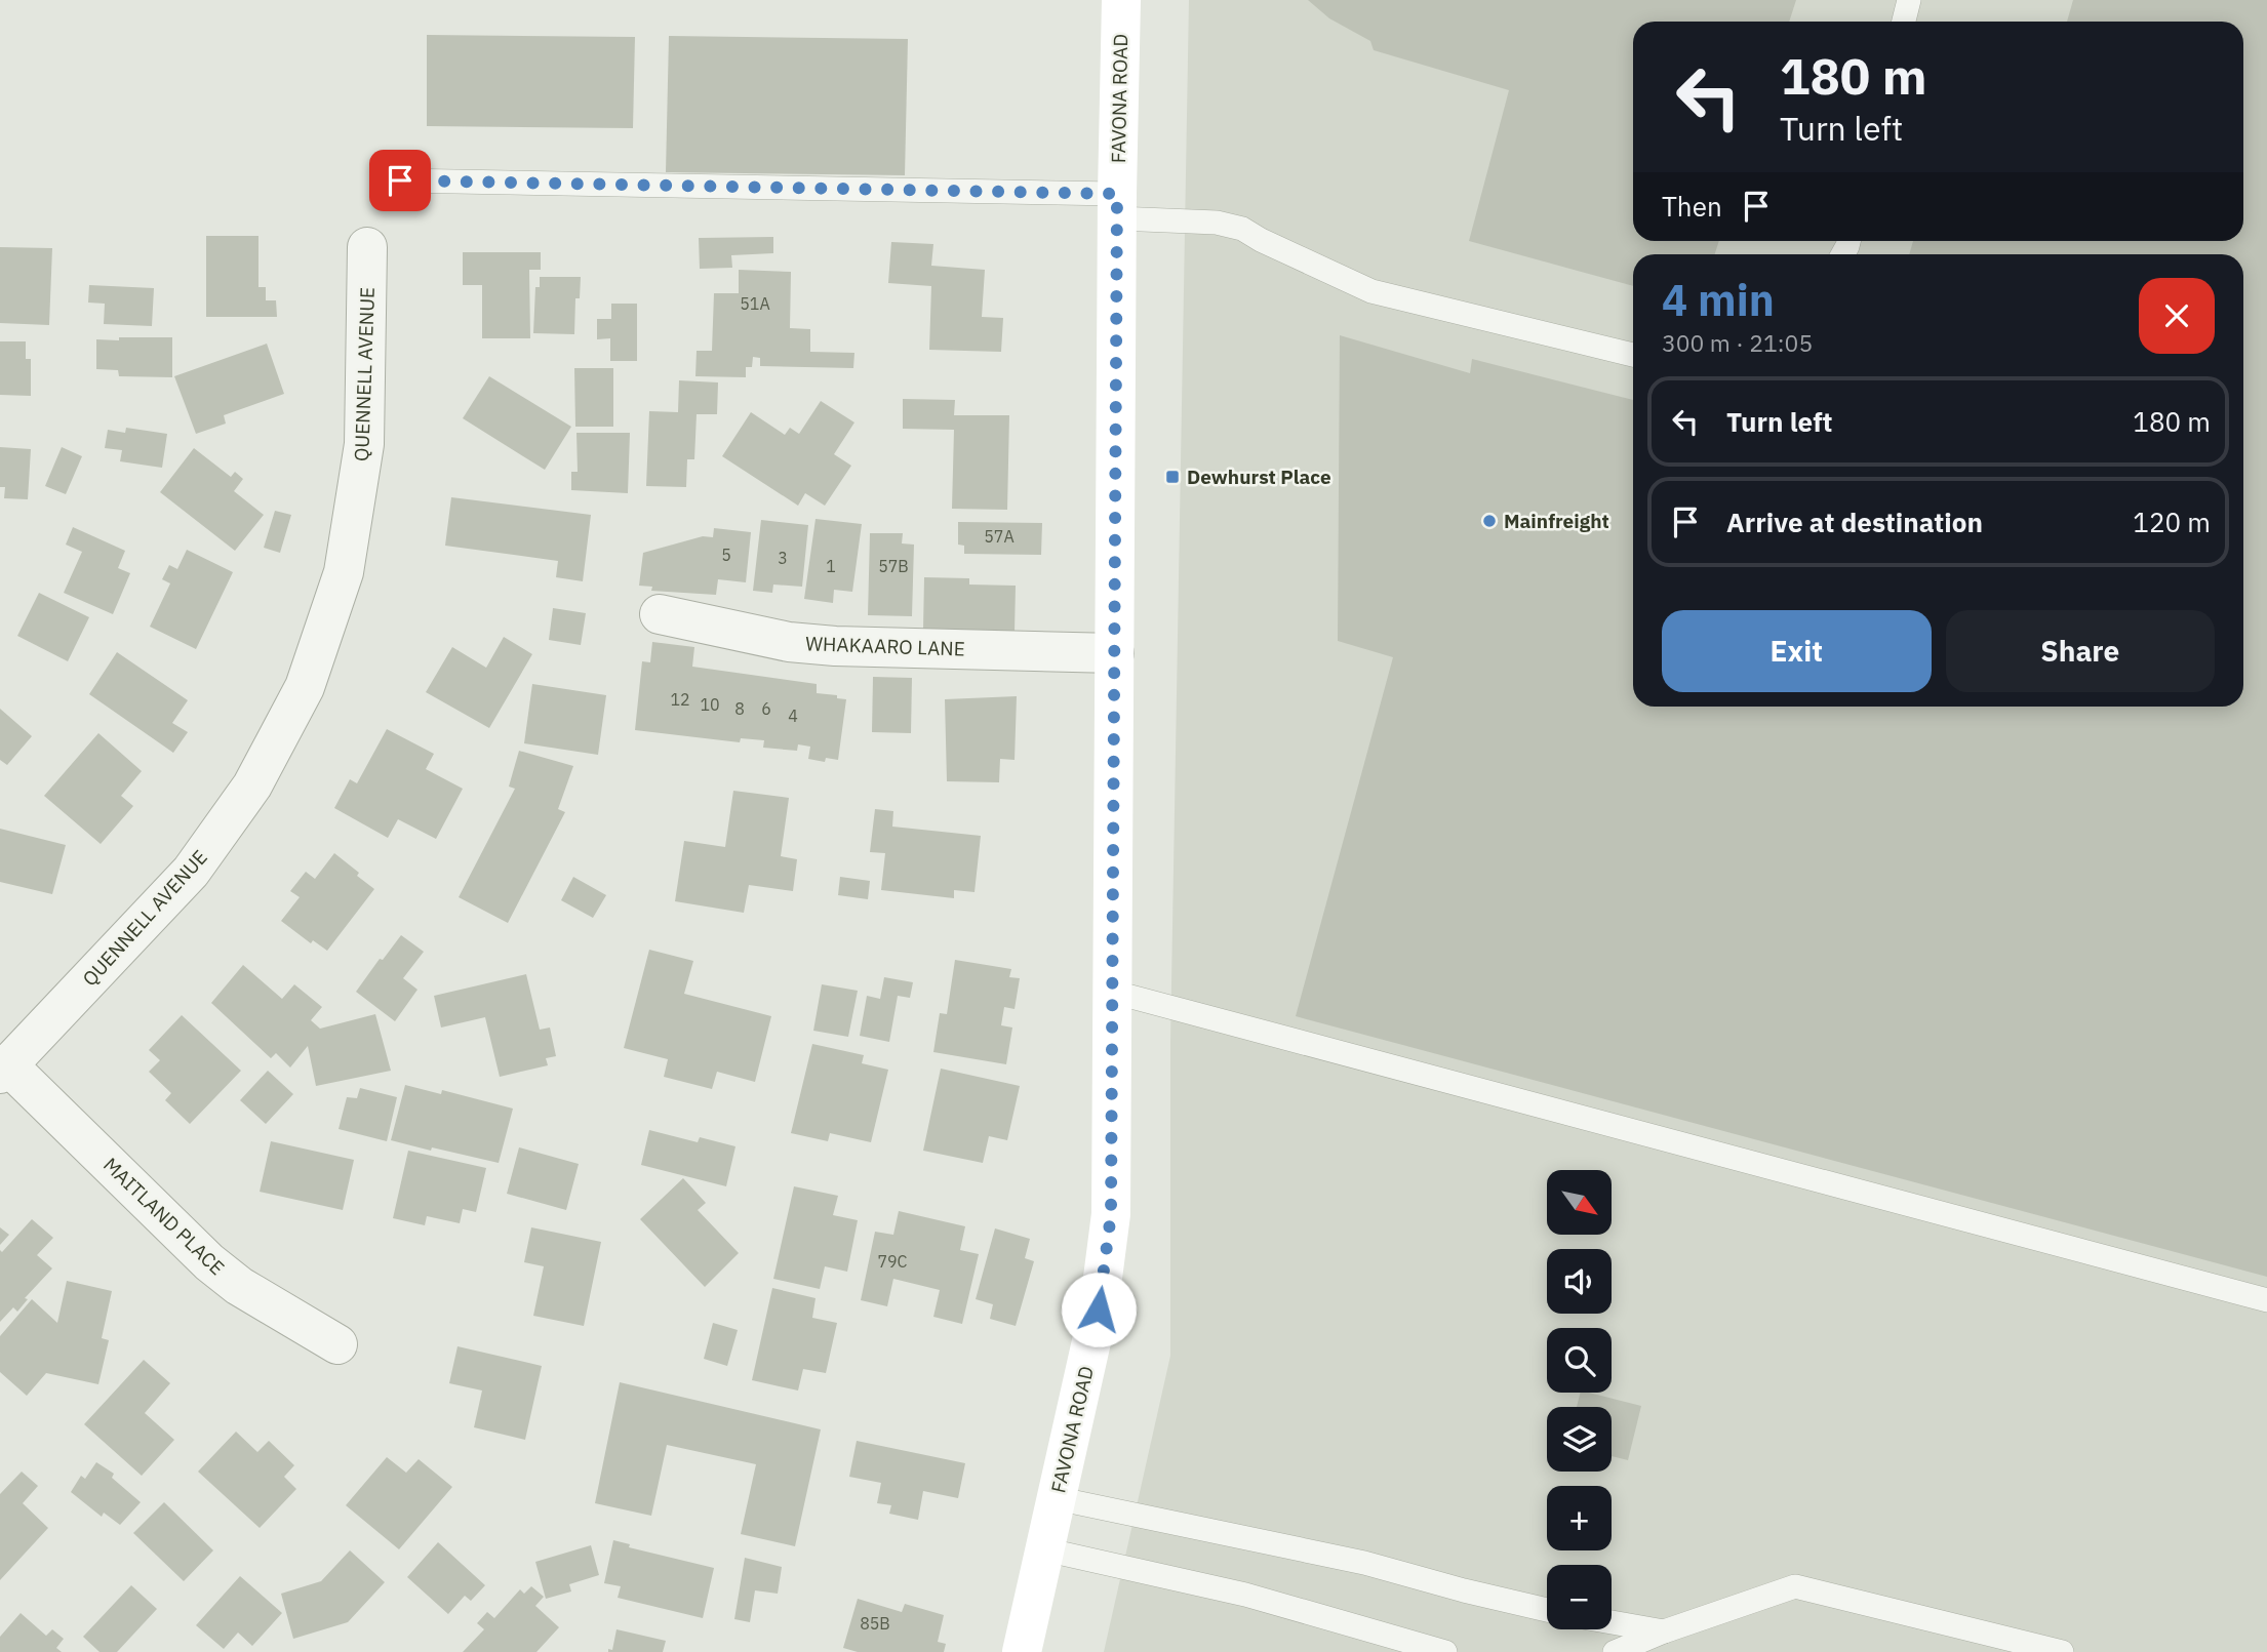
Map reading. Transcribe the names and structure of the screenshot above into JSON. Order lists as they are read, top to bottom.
{
  "streets": {
    "main road": ["FAVONA ROAD"],
    "street": ["QUENNELL AVENUE", "WHAKAARO LANE", "MAITLAND PLACE"]
  },
  "crossings": [
    ["FAVONA ROAD", "WHAKAARO LANE"],
    ["QUENNELL AVENUE", "MAITLAND PLACE"]
  ],
  "places": {
    "transit": ["Dewhurst Place"],
    "other": ["Mainfreight"]
  },
  "house_numbers": [
    "51A",
    "57A",
    "5",
    "3",
    "1",
    "57B",
    "12",
    "10",
    "8",
    "6",
    "4",
    "79C",
    "85B"
  ],
  "north": "bottom right",
  "page": {
    "turn": ["180 m", "Turn left"],
    "then": "Then",
    "heading": ["4 min", "300 m · 21:05"],
    "list": [
      {
        "name": "Turn left",
        "value": "180 m"
      },
      {
        "name": "Arrive at destination",
        "value": "120 m"
      }
    ],
    "buttons": ["Exit", "Share"],
    "map_buttons": ["+", "−"]
  }
}
